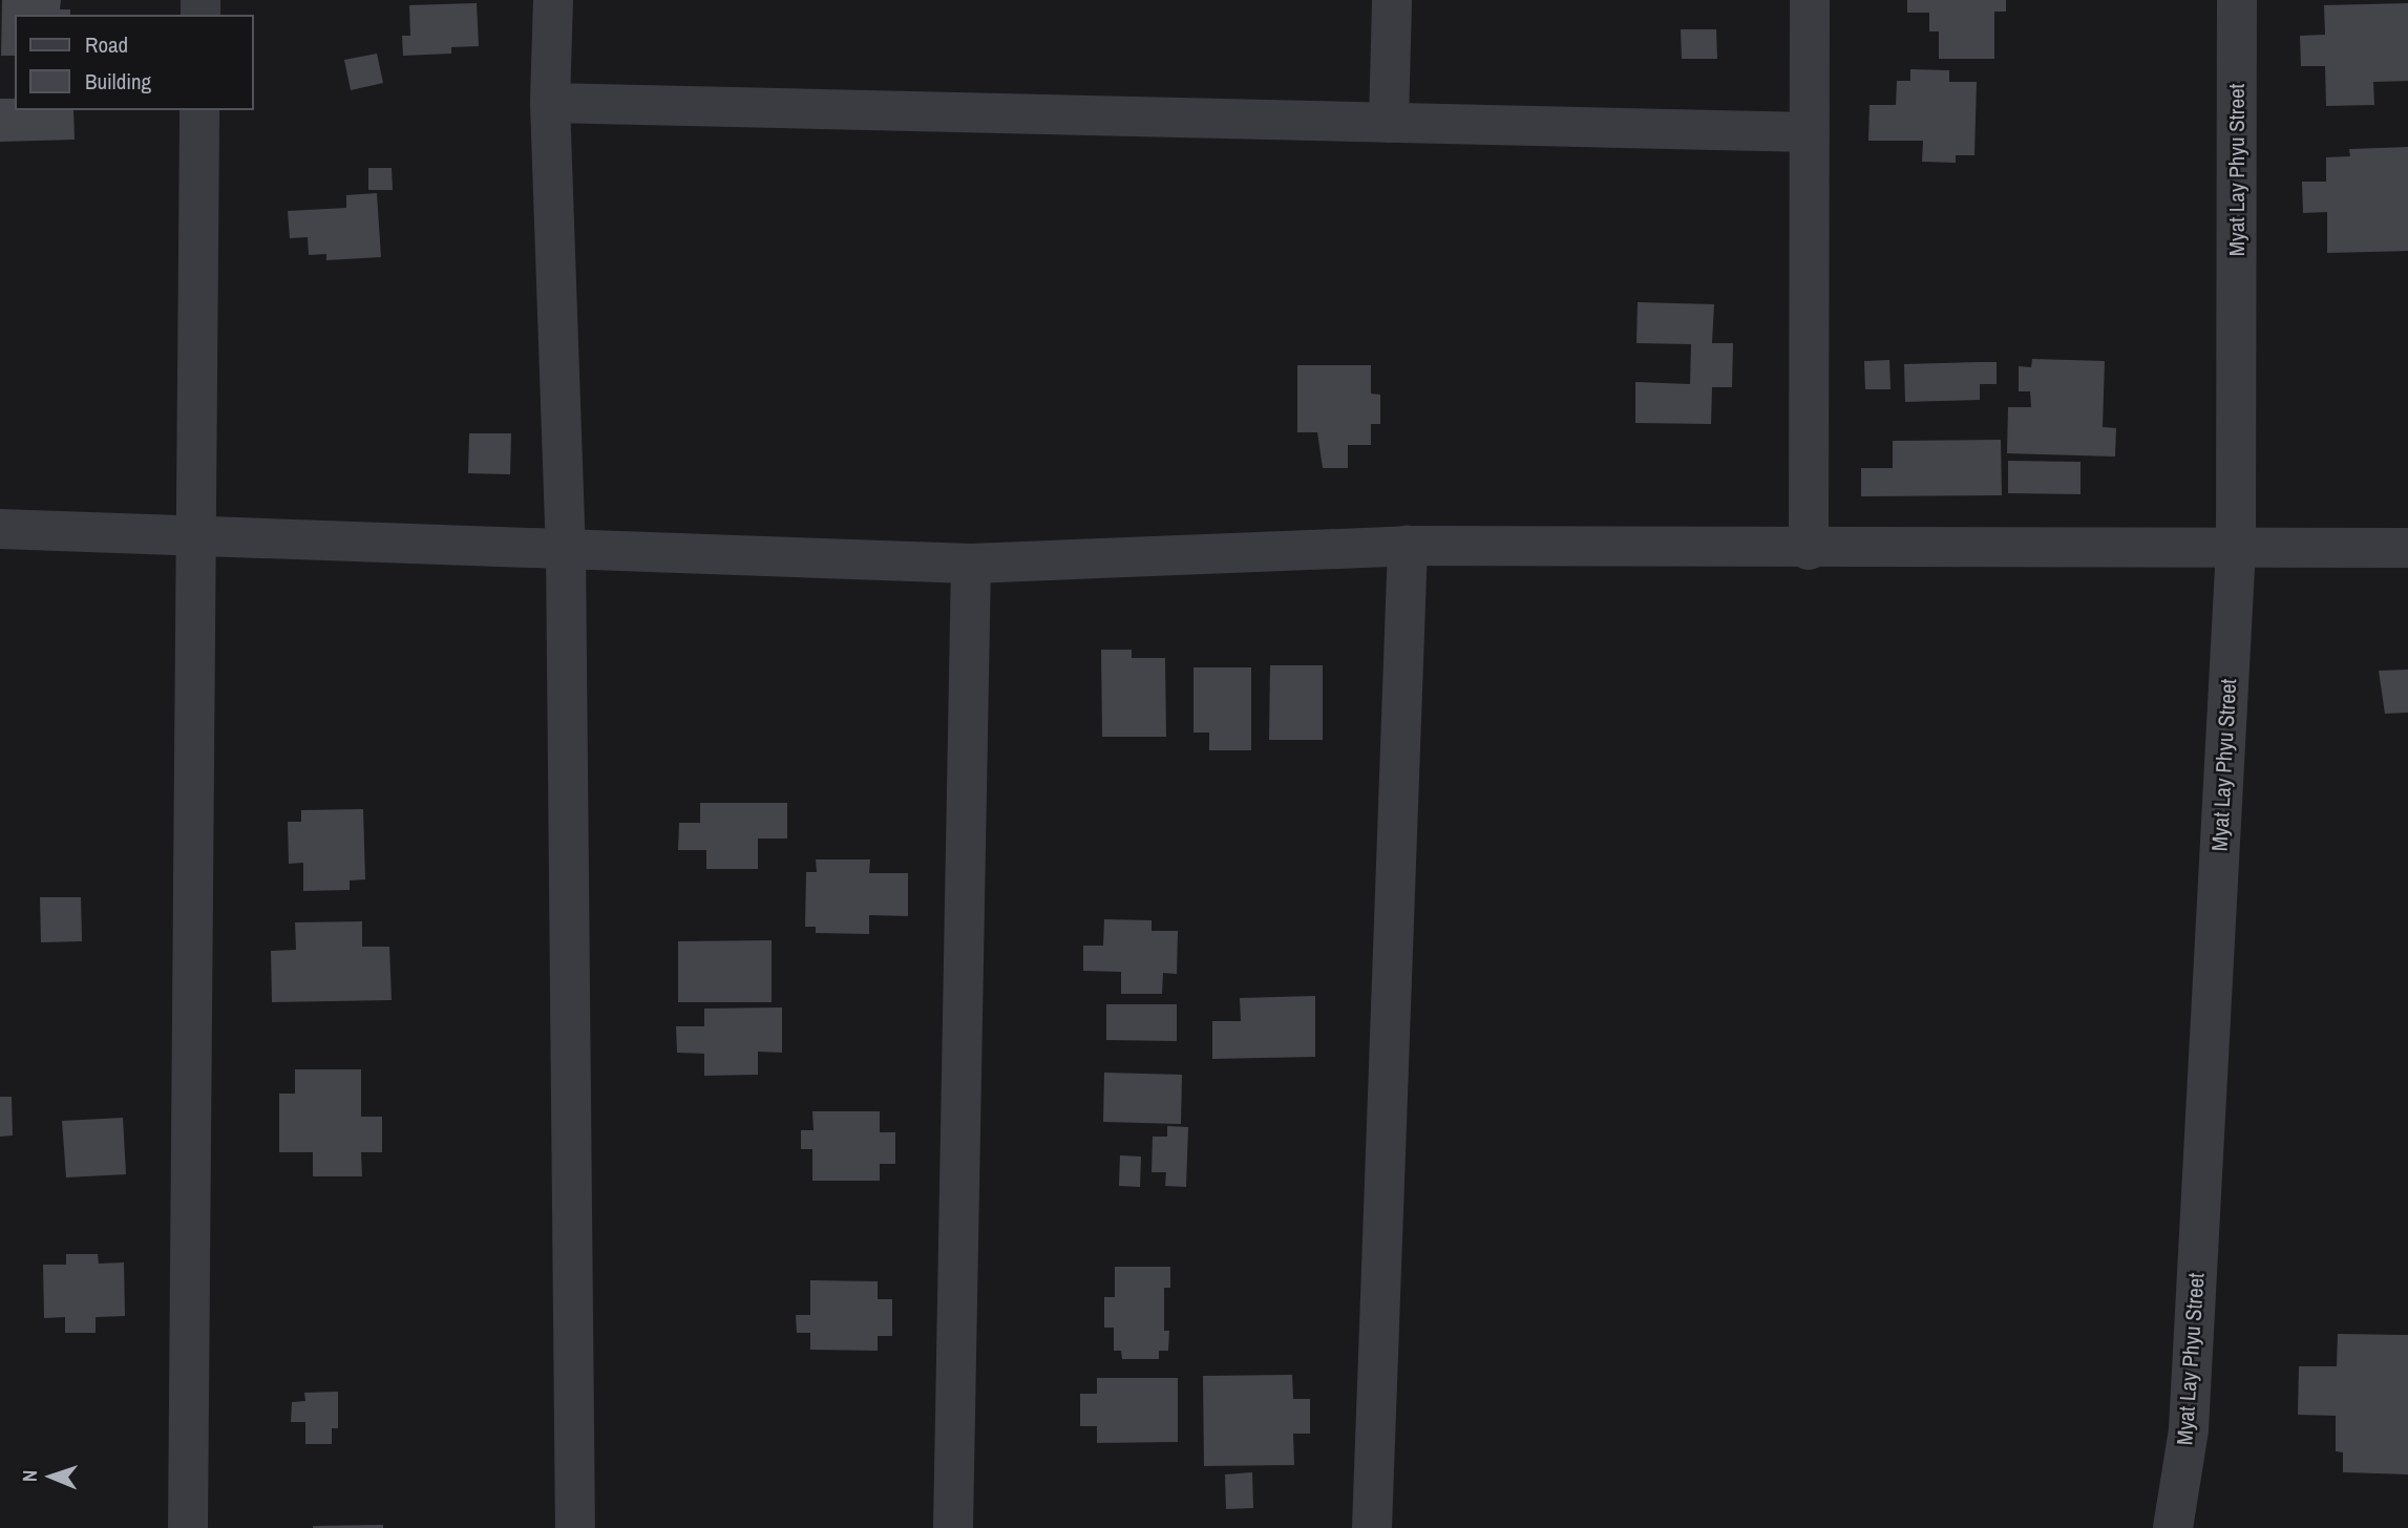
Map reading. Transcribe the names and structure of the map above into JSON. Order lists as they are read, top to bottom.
{
  "streets": {
    "street": ["Myat Lay Phyu Street"]
  },
  "legend": ["Road", "Building"],
  "north": "left"
}
